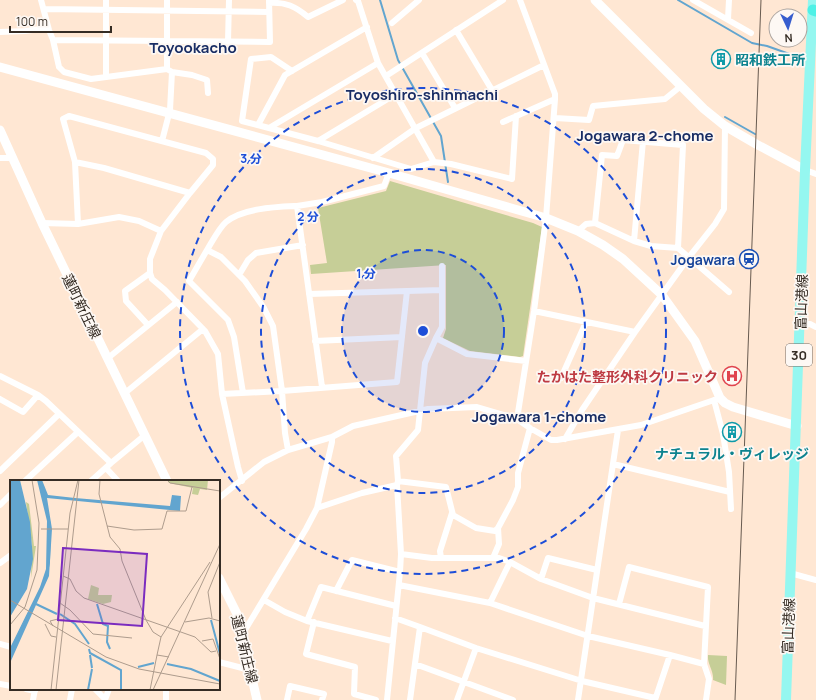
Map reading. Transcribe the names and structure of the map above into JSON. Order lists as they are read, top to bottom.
{
  "streets": {
    "main road": ["富山港線", "30"],
    "street": ["蓮町新庄線"]
  },
  "districts": [
    "Toyookacho",
    "Toyoshiro-shinmachi",
    "Jogawara 2-chome",
    "Jogawara 1-chome"
  ],
  "places": {
    "building": ["昭和鉄工所", "ナチュラル・ヴィレッジ"],
    "station": ["Jogawara"],
    "hospital": ["たかはた整形外科クリニック"]
  },
  "scale_bar": "100 m",
  "north": "bottom",
  "rings": ["3 分", "2 分", "1 分"]
}
